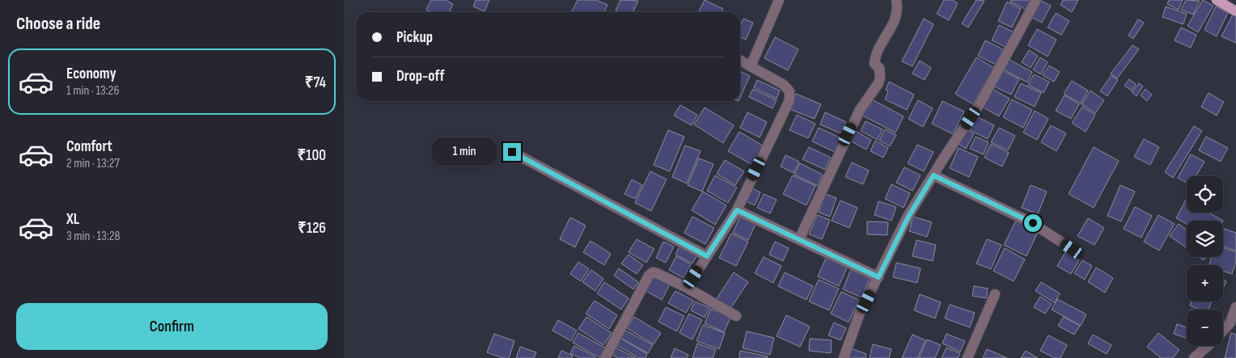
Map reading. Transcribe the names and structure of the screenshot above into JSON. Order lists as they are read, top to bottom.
{
  "page": {
    "heading": "Choose a ride",
    "banner": ["Pickup", "Drop-off"],
    "list": [
      {
        "name": "Economy",
        "note": "1 min · 13:26",
        "value": "₹74"
      },
      {
        "name": "Comfort",
        "note": "2 min · 13:27",
        "value": "₹100"
      },
      {
        "name": "XL",
        "note": "3 min · 13:28",
        "value": "₹126"
      }
    ],
    "bubble": "1 min",
    "map_buttons": ["+", "−"],
    "buttons": "Confirm"
  }
}
